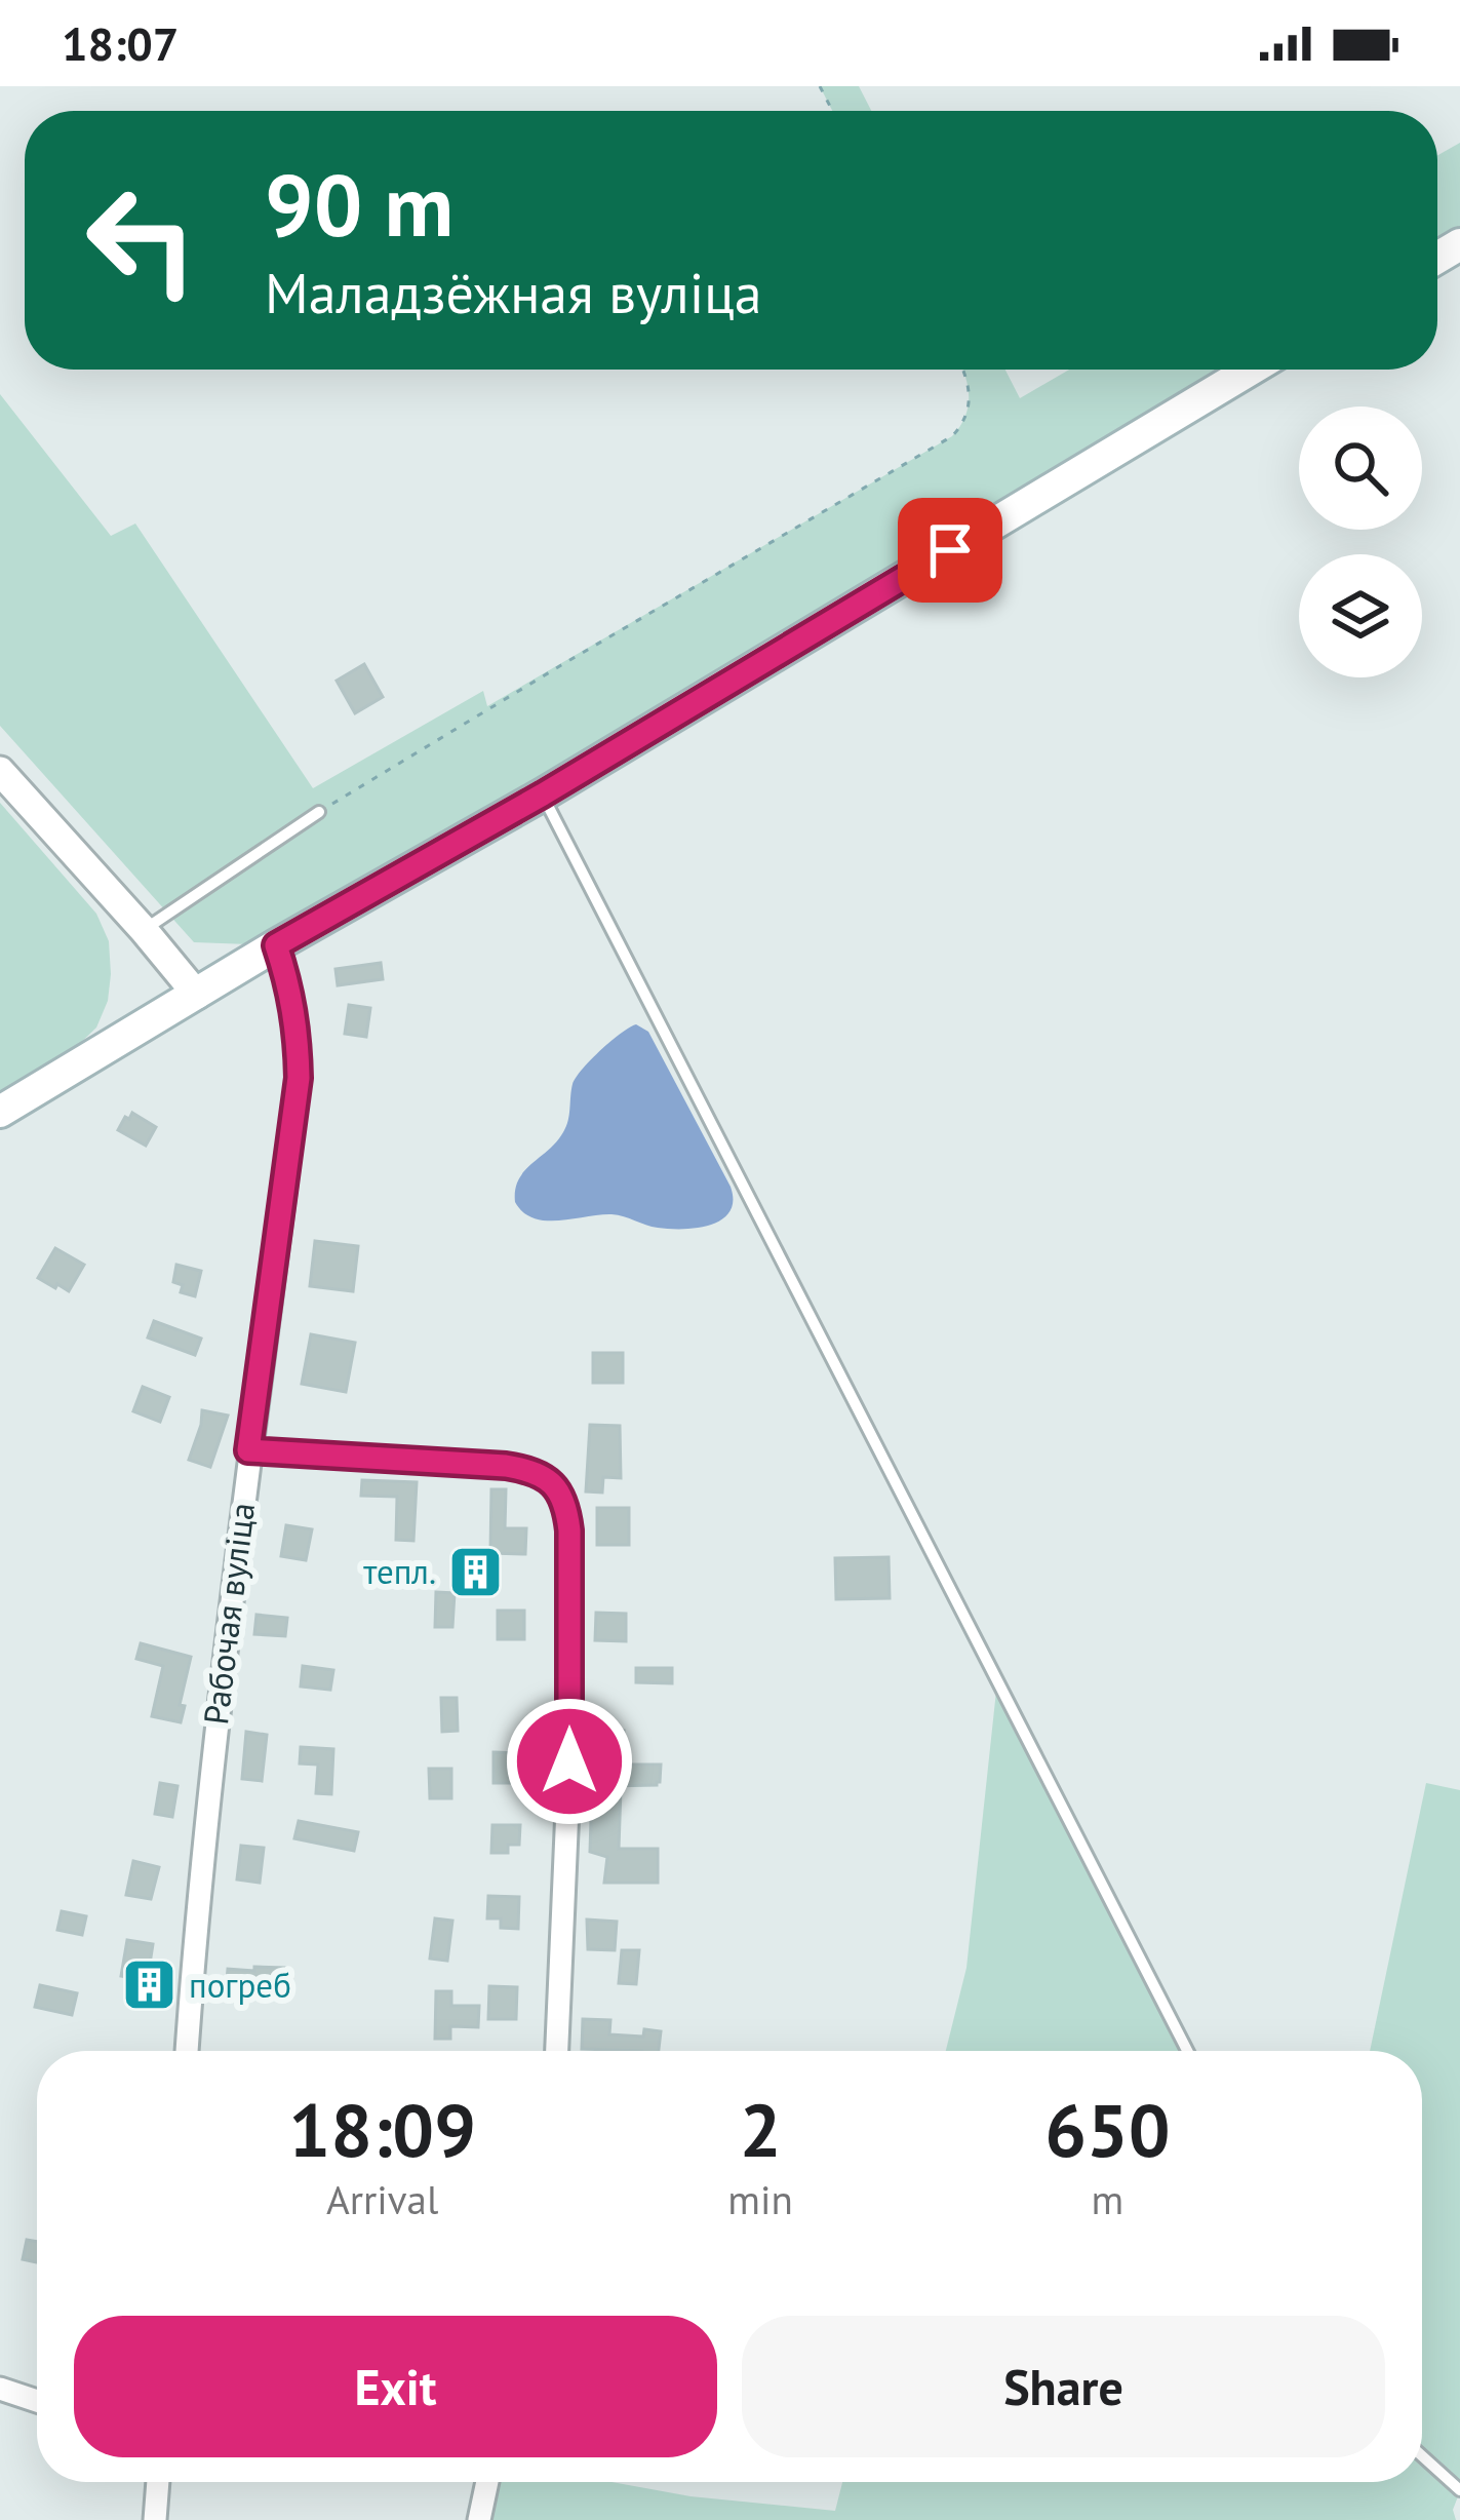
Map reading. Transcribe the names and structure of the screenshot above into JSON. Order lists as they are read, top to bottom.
{
  "streets": {
    "street": ["Рабочая вуліца"]
  },
  "places": {
    "building": ["тепл.", "погреб"]
  },
  "page": {
    "status": "18:07",
    "turn": ["90 m", "Маладзёжная вуліца"],
    "eta": [
      "18:09",
      "Arrival",
      "2",
      "min",
      "650",
      "m"
    ],
    "buttons": ["Exit", "Share"]
  }
}
